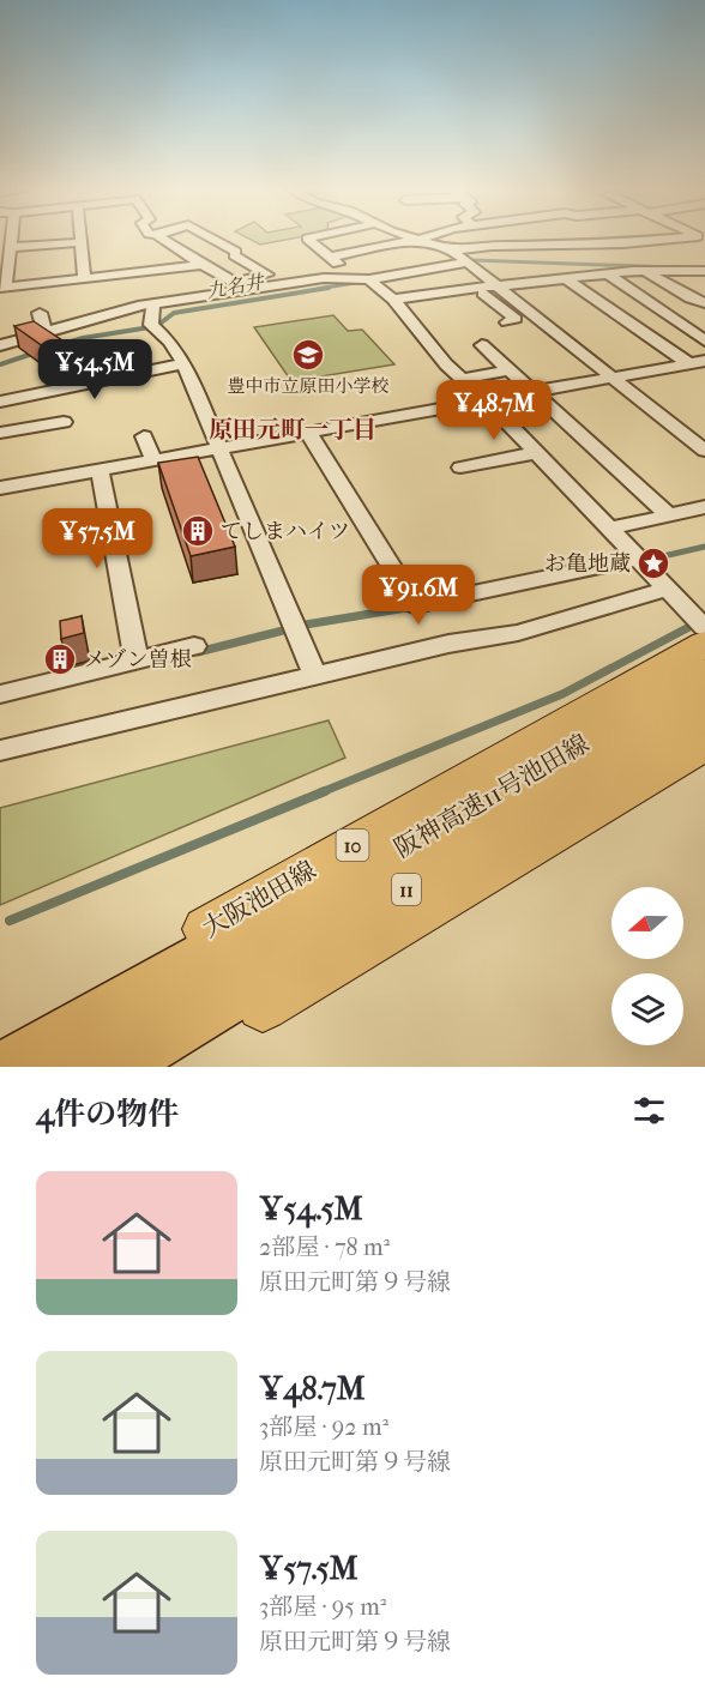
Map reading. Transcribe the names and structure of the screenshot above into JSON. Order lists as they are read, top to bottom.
{
  "streets": {
    "highway": ["阪神高速11号池田線", "11"],
    "main road": ["10", "大阪池田線"]
  },
  "districts": ["原田元町一丁目"],
  "water": ["九名井"],
  "places": {
    "school or university": ["豊中市立原田小学校"],
    "building": ["てしまハイツ", "メゾン曽根"],
    "place": ["お亀地蔵"]
  },
  "north": "left",
  "page": {
    "price": [
      "¥54.5M",
      "¥48.7M",
      "¥57.5M",
      "¥91.6M"
    ],
    "heading": "4件の物件",
    "list": [
      {
        "name": "¥54.5M",
        "note": "2部屋 · 78 m² · 原田元町第９号線"
      },
      {
        "name": "¥48.7M",
        "note": "3部屋 · 92 m² · 原田元町第９号線"
      },
      {
        "name": "¥57.5M",
        "note": "3部屋 · 95 m² · 原田元町第９号線"
      }
    ]
  }
}
